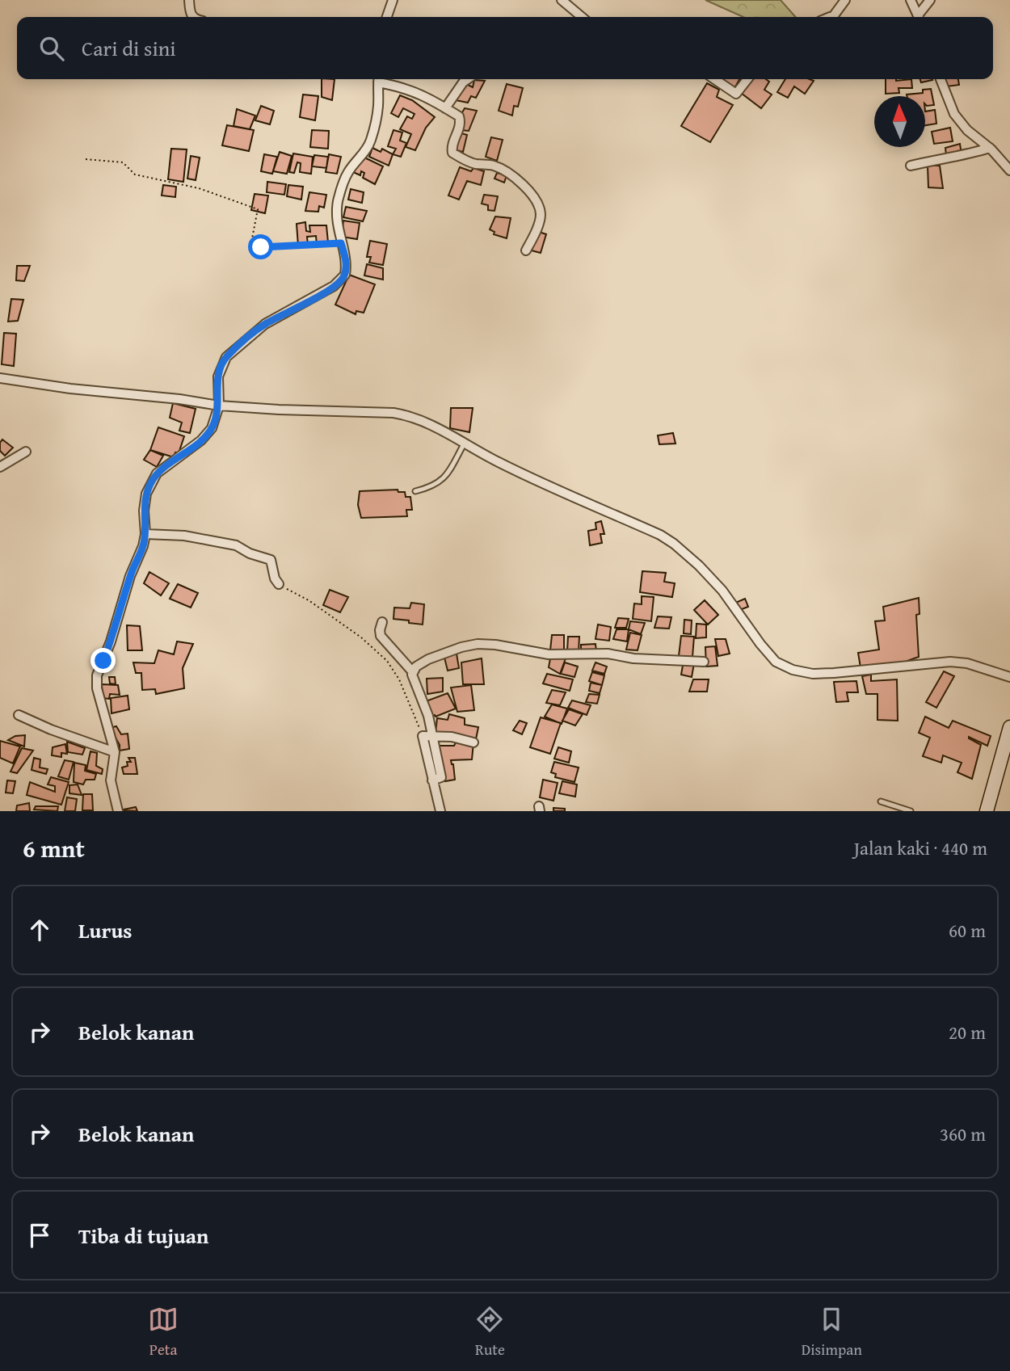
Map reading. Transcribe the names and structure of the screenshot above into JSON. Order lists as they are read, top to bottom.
{
  "north": "top",
  "page": {
    "search": "Cari di sini",
    "heading": ["6 mnt", "Jalan kaki · 440 m"],
    "list": [
      ["Lurus", "60 m"],
      ["Belok kanan", "20 m"],
      ["Belok kanan", "360 m"],
      "Tiba di tujuan"
    ],
    "nav": ["Peta", "Rute", "Disimpan"]
  }
}
